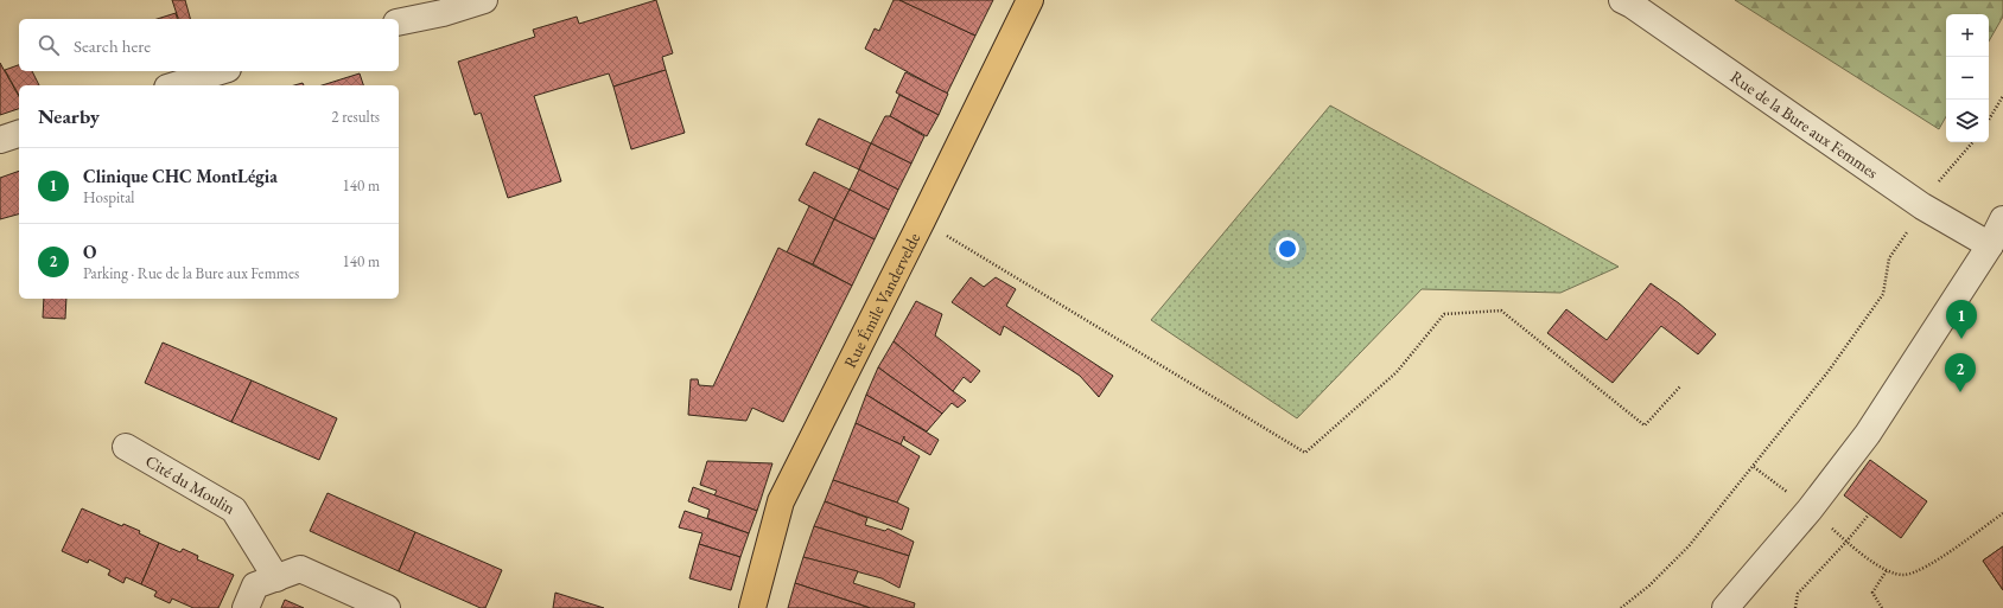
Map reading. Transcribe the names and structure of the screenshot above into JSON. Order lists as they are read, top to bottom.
{
  "streets": {
    "main road": ["Rue Émile Vandervelde"],
    "street": ["Rue de la Bure aux Femmes", "Cité du Moulin"]
  },
  "page": {
    "map_buttons": ["+", "−"],
    "search": "Search here",
    "heading": ["Nearby", "2 results"],
    "list": [
      {
        "mark": "1",
        "name": "Clinique CHC MontLégia",
        "note": "Hospital",
        "value": "140 m"
      },
      {
        "mark": "2",
        "name": "O",
        "note": "Parking · Rue de la Bure aux Femmes",
        "value": "140 m"
      }
    ],
    "pins": ["1", "2"]
  }
}
